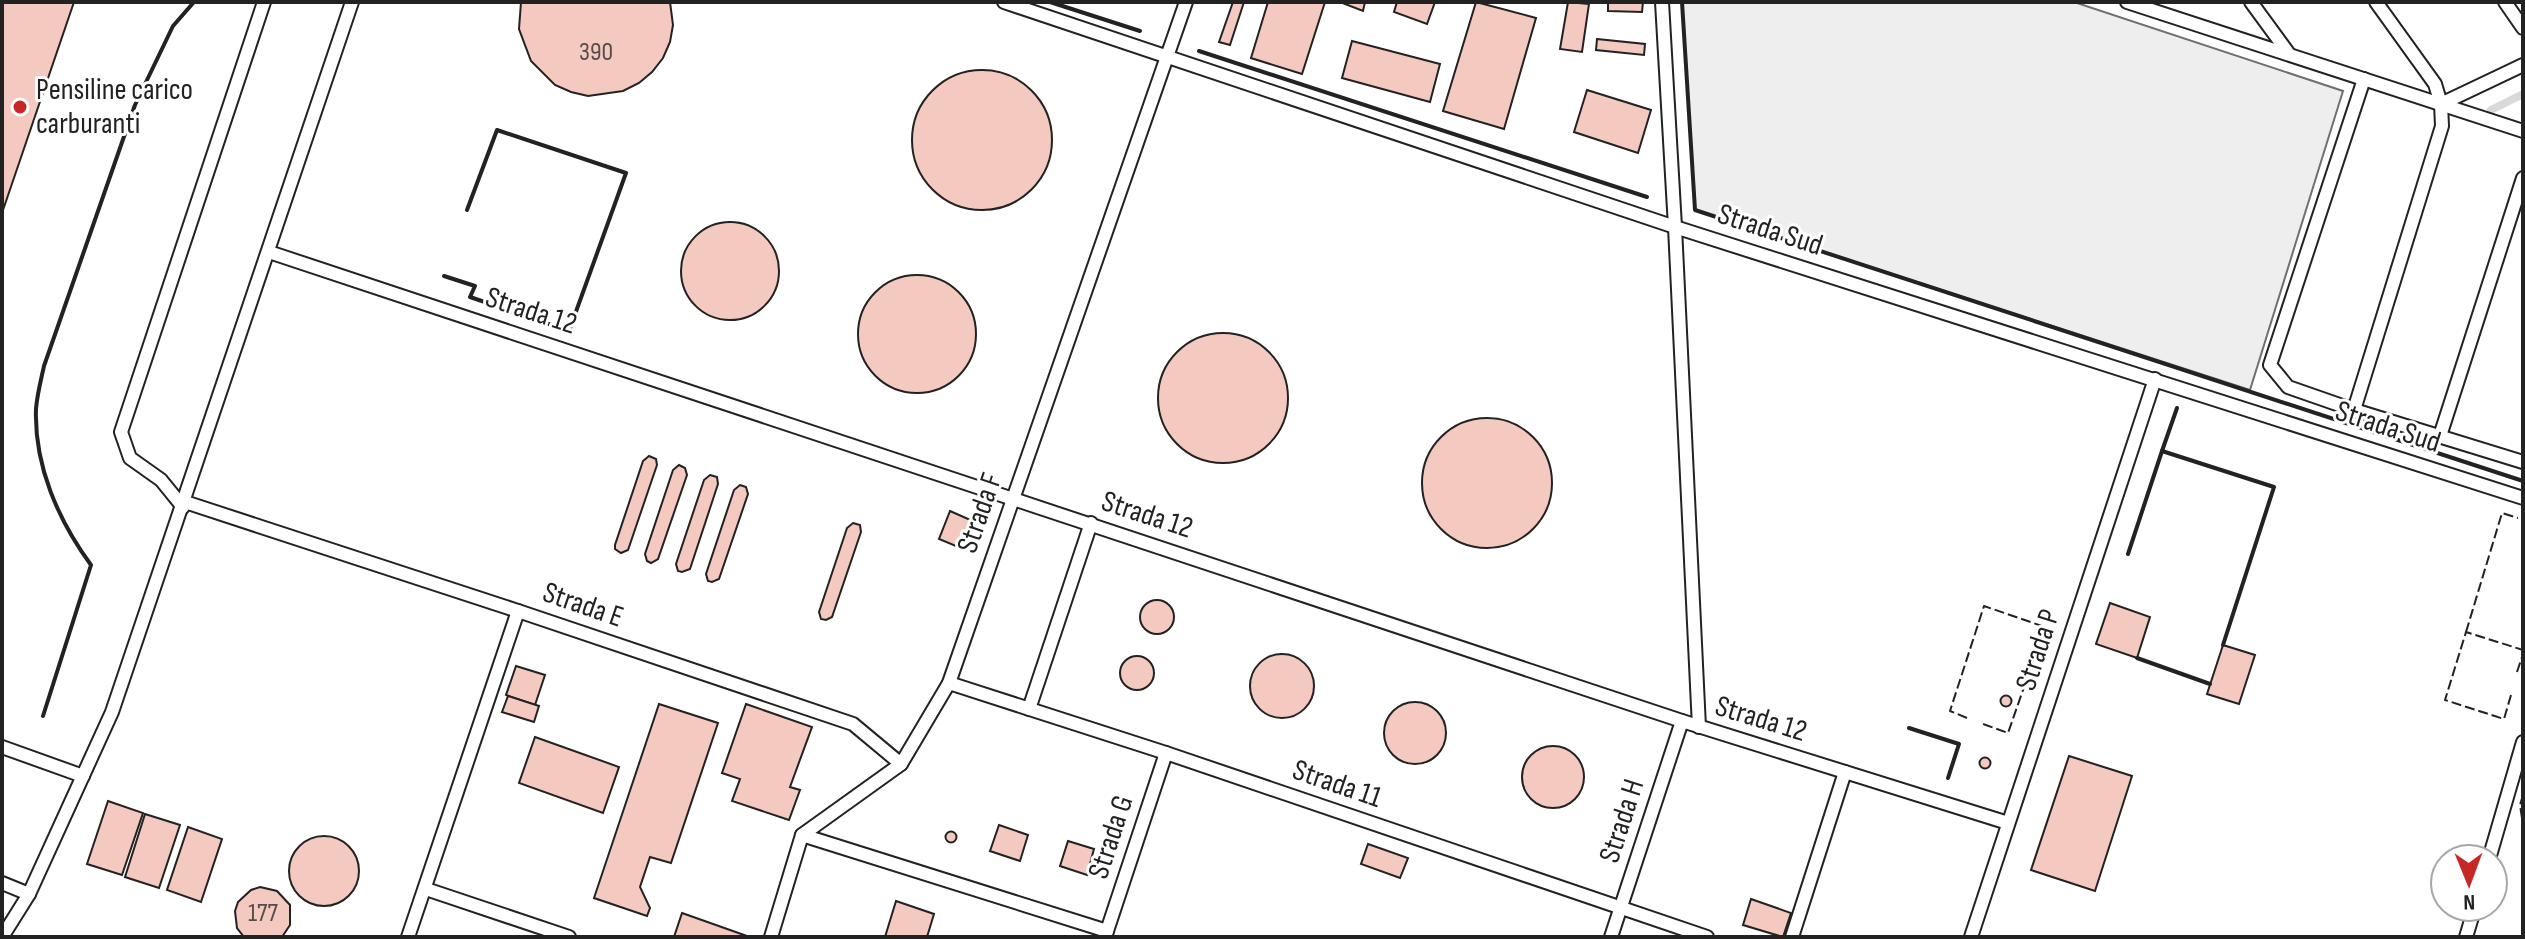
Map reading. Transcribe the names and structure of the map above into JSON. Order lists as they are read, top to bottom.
{
  "streets": {
    "lane": [
      "Strada Sud",
      "Strada 12",
      "Strada F",
      "Strada E",
      "Strada P",
      "Strada 11",
      "Strada H",
      "Strada G"
    ]
  },
  "crossings": [
    ["Strada Sud", "Strada F"],
    ["Strada Sud", "Strada P"],
    ["Strada 12", "Strada F"],
    ["Strada 12", "Strada P"],
    ["Strada 12", "Strada H"],
    ["Strada F", "Strada E"],
    ["Strada F", "Strada 11"],
    ["Strada 11", "Strada H"],
    ["Strada 11", "Strada G"]
  ],
  "places": ["Pensiline carico carburanti"],
  "house_numbers": ["390", "177"],
  "north": "bottom"
}
